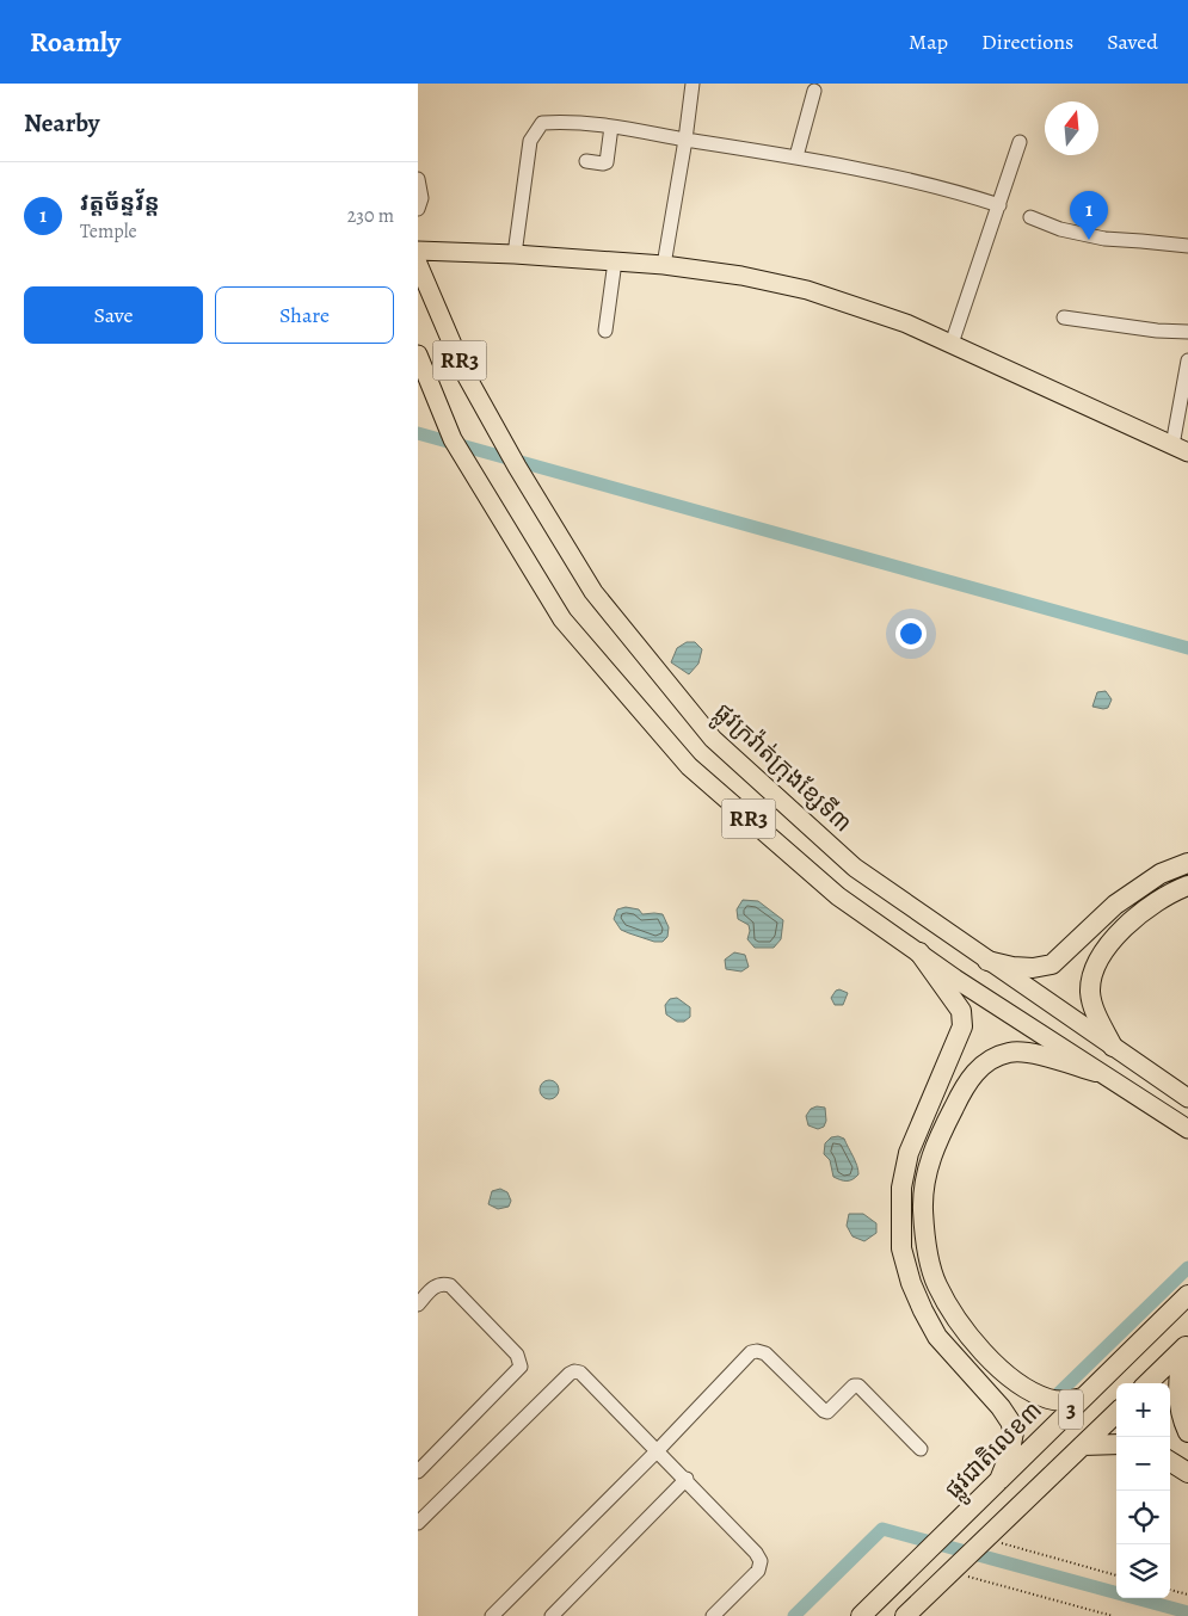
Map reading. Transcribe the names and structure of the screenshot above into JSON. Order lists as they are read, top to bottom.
{
  "streets": {
    "highway": ["3", "ផ្លូវជាតិលេខ៣"],
    "main road": ["RR3", "ផ្លូវក្រវ៉ាត់ក្រុងខ្សែទី៣"]
  },
  "north": "top",
  "page": {
    "header": "Roamly",
    "nav": ["Map", "Directions", "Saved"],
    "heading": "Nearby",
    "list": [
      {
        "mark": "1",
        "name": "វត្តច័ន្ទវ័ន្ត",
        "note": "Temple",
        "value": "230 m"
      }
    ],
    "pins": "1",
    "buttons": ["Save", "Share"],
    "map_buttons": ["+", "−"]
  }
}
